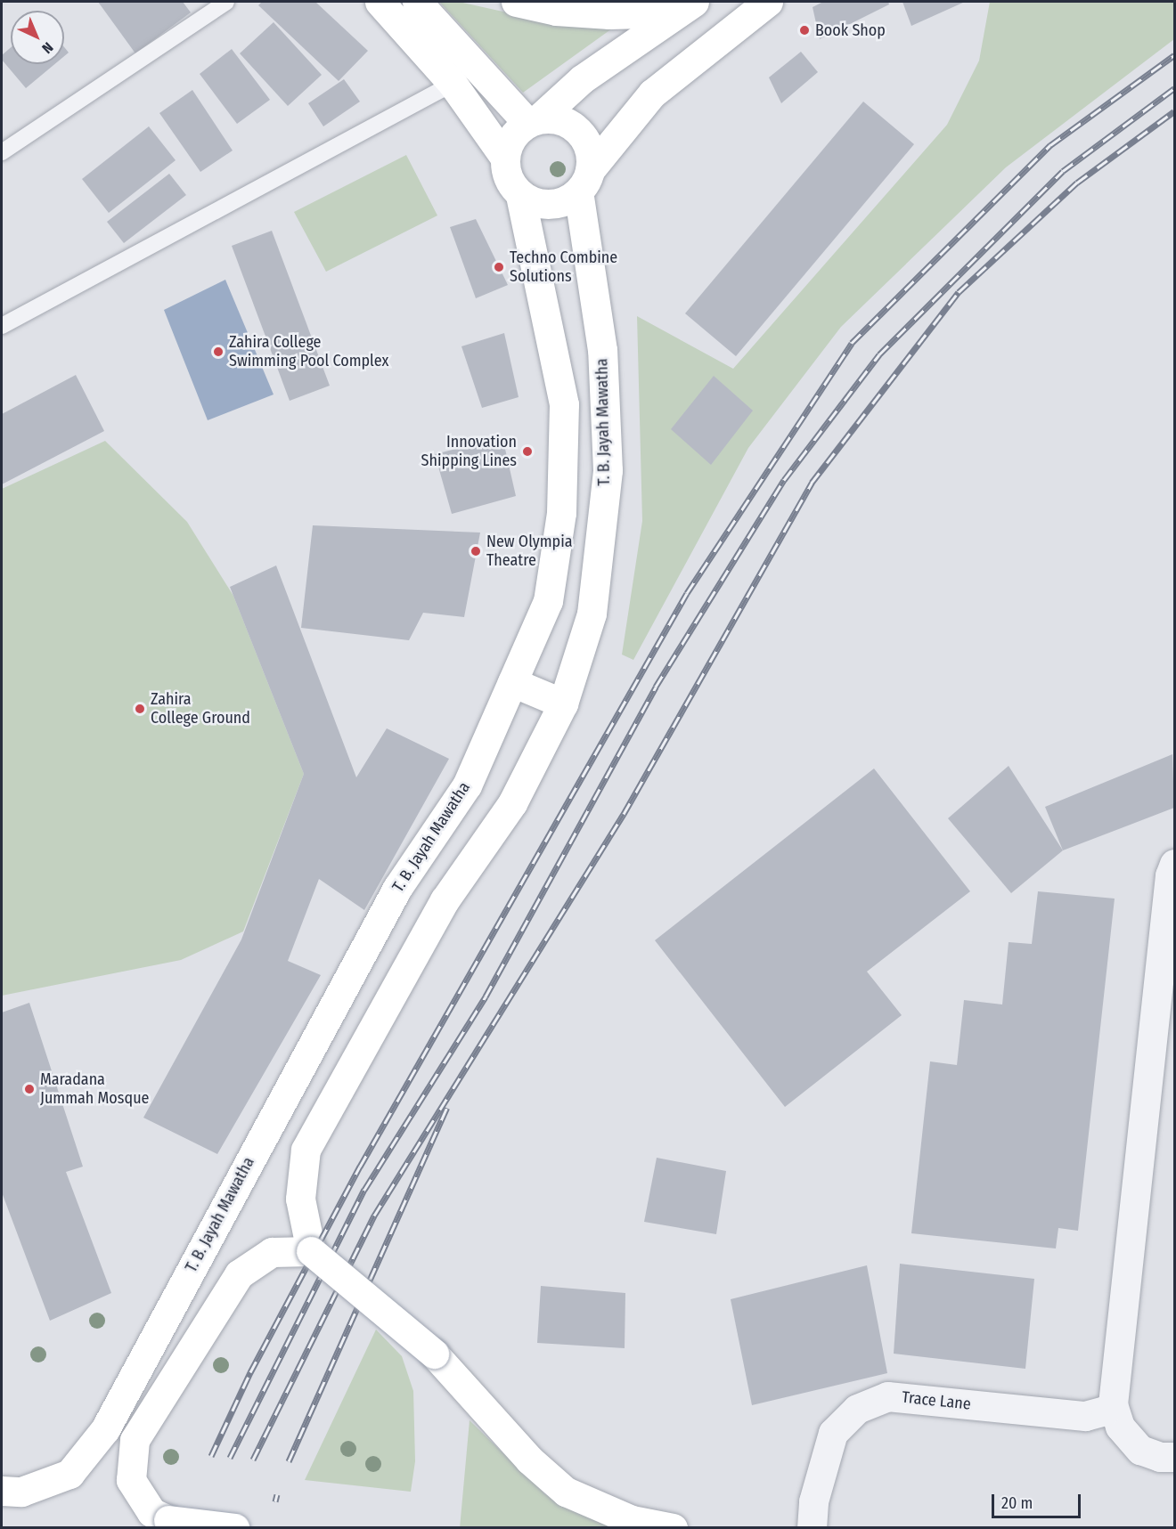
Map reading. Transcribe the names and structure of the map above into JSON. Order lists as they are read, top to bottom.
{
  "streets": {
    "main road": ["T. B. Jayah Mawatha"],
    "street": ["Trace Lane"]
  },
  "places": [
    "Book Shop",
    "Techno Combine Solutions",
    "Zahira College Swimming Pool Complex",
    "Innovation Shipping Lines",
    "New Olympia Theatre",
    "Zahira College Ground",
    "Maradana Jummah Mosque"
  ],
  "scale_bar": "20 m",
  "north": "bottom right"
}
